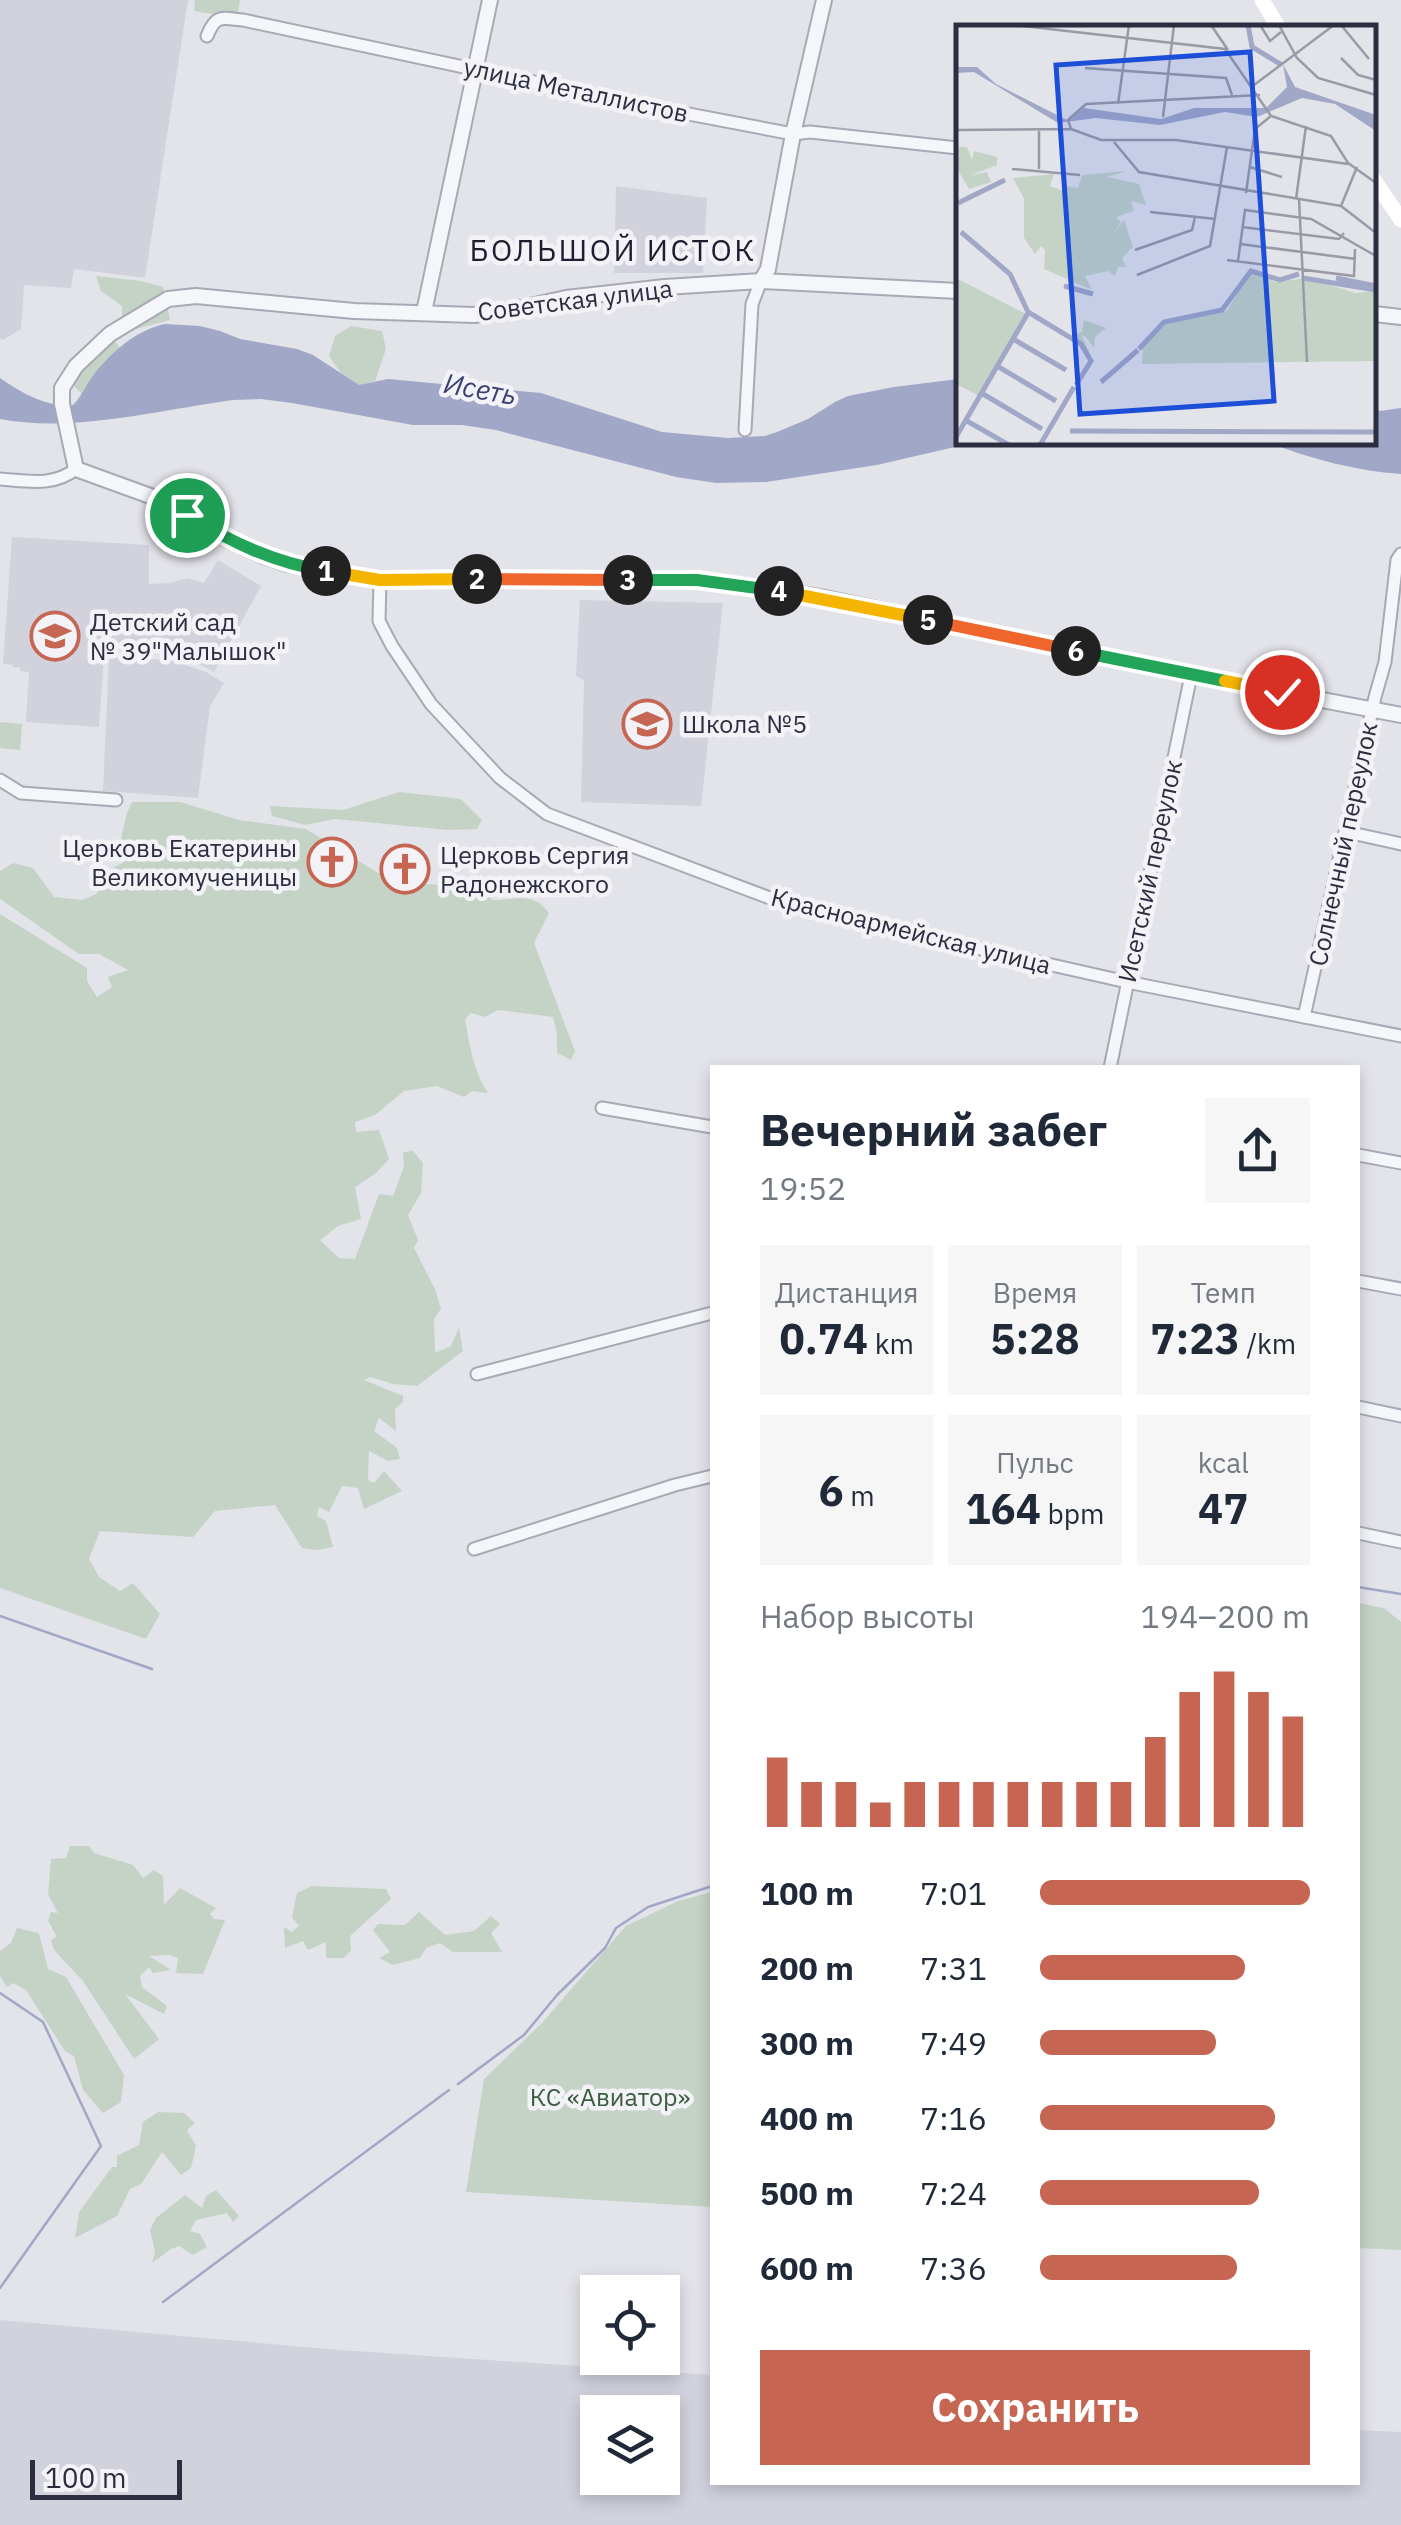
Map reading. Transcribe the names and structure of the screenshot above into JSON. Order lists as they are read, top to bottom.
{
  "streets": {
    "street": [
      "улица Металлистов",
      "Советская улица",
      "Солнечный переулок",
      "Исетский переулок",
      "Красноармейская улица"
    ]
  },
  "crossings": [
    ["Солнечный переулок", "Красноармейская улица"],
    ["Исетский переулок", "Красноармейская улица"]
  ],
  "districts": ["БОЛЬШОЙ ИСТОК"],
  "water": ["Исеть"],
  "parks": ["КС «Авиатор»"],
  "places": {
    "school or university": ["Детский сад № 39\"Малышок\"", "Школа №5"],
    "church": ["Церковь Екатерины Великомученицы", "Церковь Сергия Радонежского"]
  },
  "scale_bar": "100 m",
  "page": {
    "pins": [
      "1",
      "2",
      "3",
      "4",
      "5",
      "6"
    ],
    "heading": ["Вечерний забег", "19:52"],
    "stats": [
      ["Дистанция", "0.74 km"],
      ["Время", "5:28"],
      ["Темп", "7:23 /km"],
      ["6 m"],
      ["Пульс", "164 bpm"],
      ["kcal", "47"]
    ],
    "chart": ["Набор высоты", "194–200 m"],
    "list": [
      {
        "name": "100 m",
        "note": "7:01"
      },
      {
        "name": "200 m",
        "note": "7:31"
      },
      {
        "name": "300 m",
        "note": "7:49"
      },
      {
        "name": "400 m",
        "note": "7:16"
      },
      {
        "name": "500 m",
        "note": "7:24"
      },
      {
        "name": "600 m",
        "note": "7:36"
      }
    ],
    "buttons": "Сохранить",
    "scale": "100 m"
  }
}
